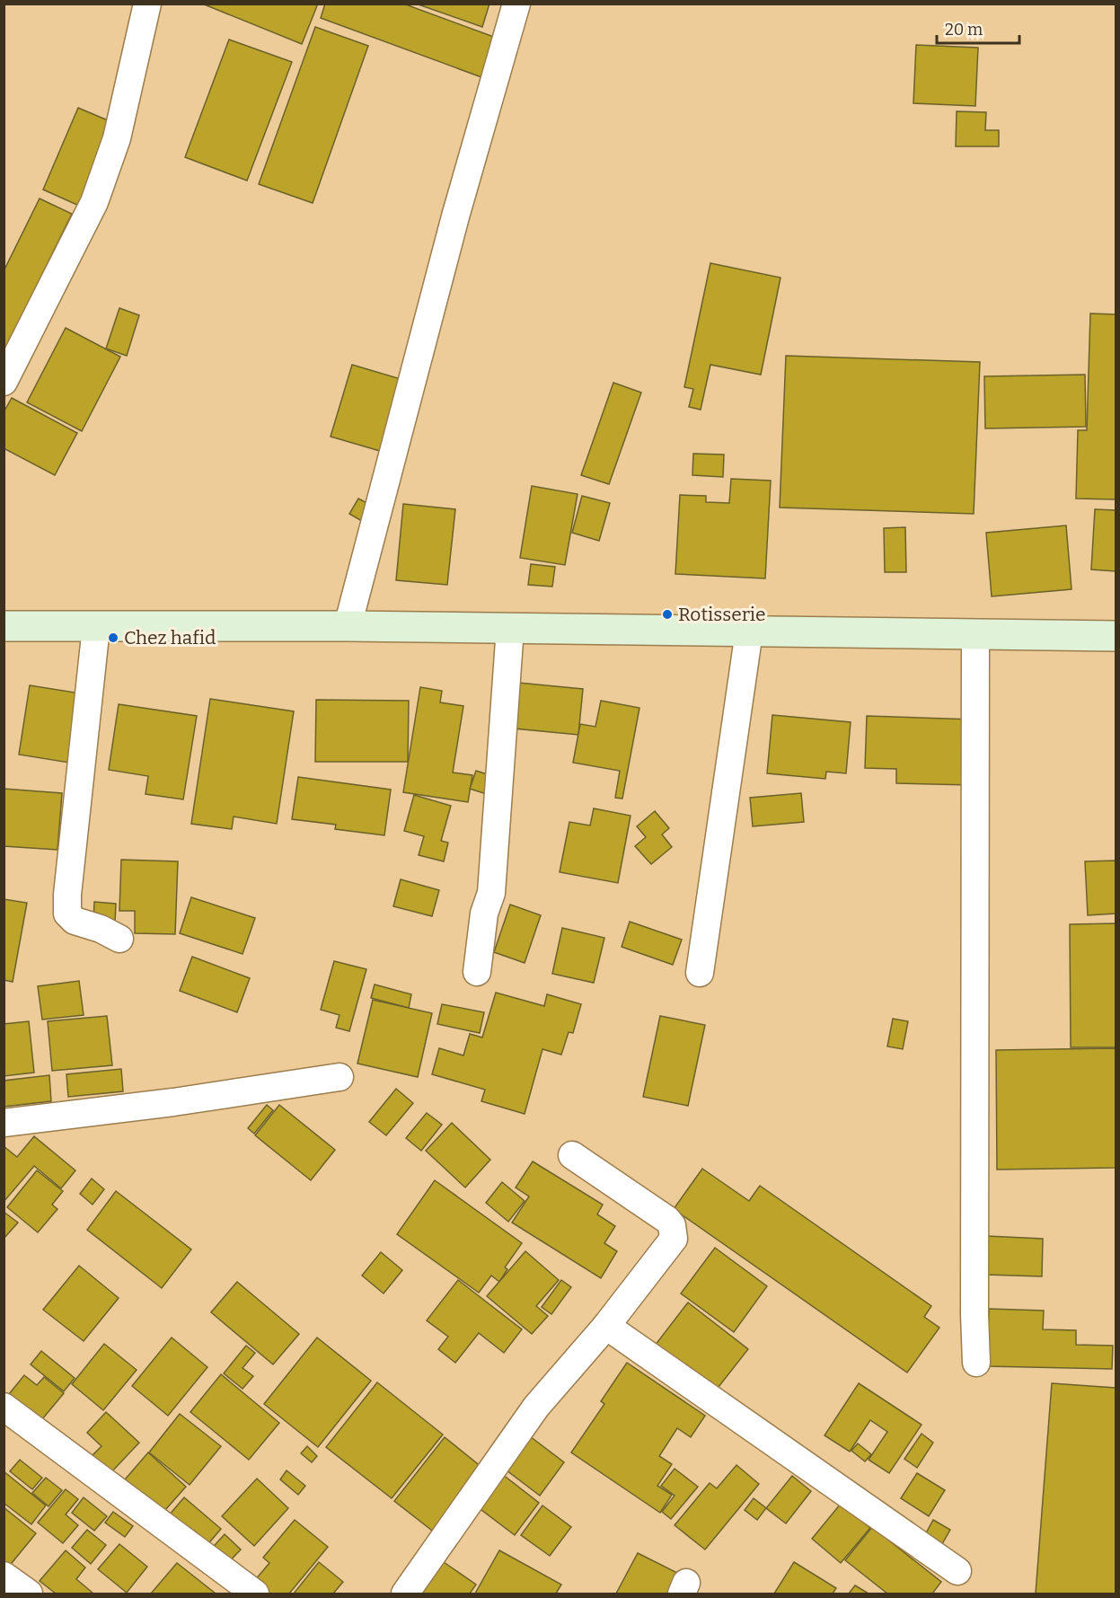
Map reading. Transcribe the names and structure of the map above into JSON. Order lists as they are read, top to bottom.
{
  "places": ["Rotisserie", "Chez hafid"],
  "scale_bar": "20 m"
}
